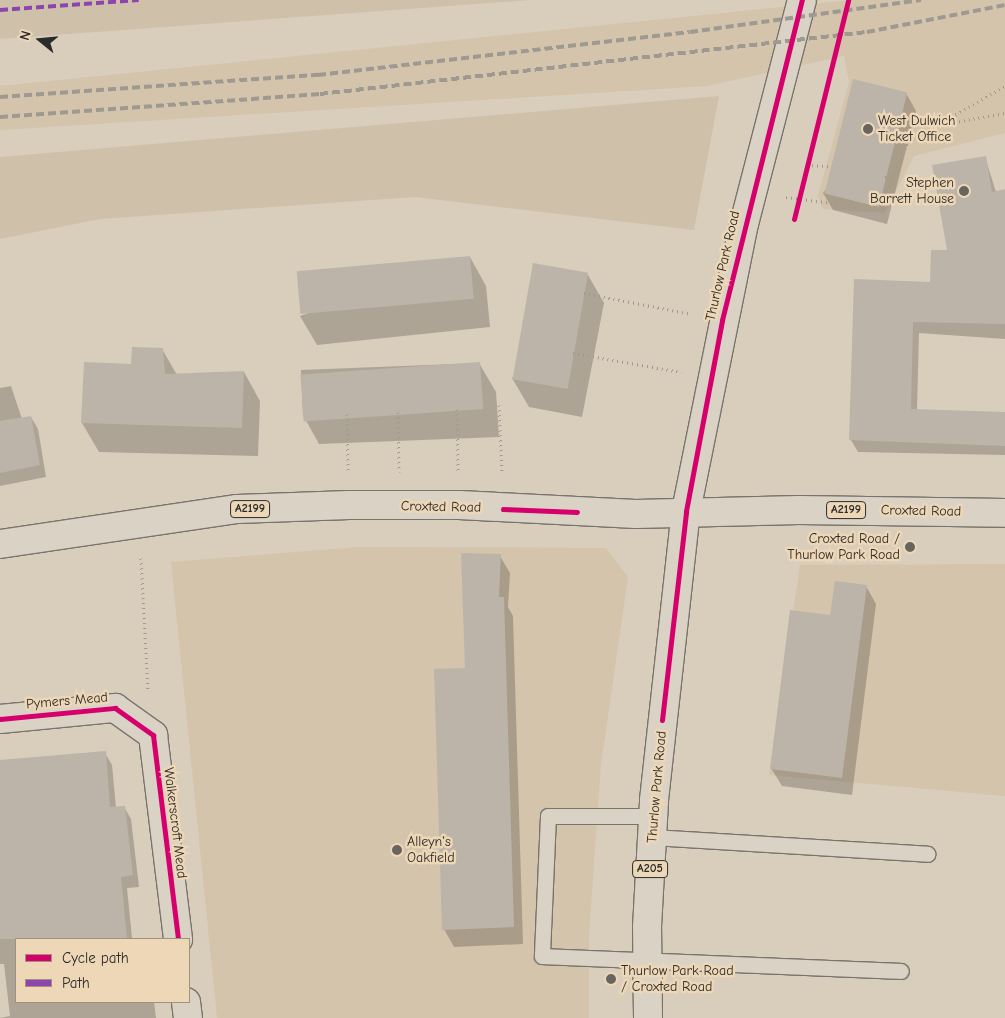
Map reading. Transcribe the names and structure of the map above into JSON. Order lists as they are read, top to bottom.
{
  "streets": {
    "main road": [
      "Thurlow Park Road",
      "Croxted Road",
      "A2199",
      "Pymers Mead",
      "Walkerscroft Mead",
      "A205"
    ]
  },
  "crossings": [
    ["Thurlow Park Road", "Croxted Road"],
    ["Pymers Mead", "Walkerscroft Mead"]
  ],
  "places": [
    "West Dulwich Ticket Office",
    "Stephen Barrett House",
    "Croxted Road / Thurlow Park Road",
    "Alleyn's Oakfield",
    "Thurlow Park Road / Croxted Road"
  ],
  "legend": ["Cycle path", "Path"],
  "north": "left"
}
